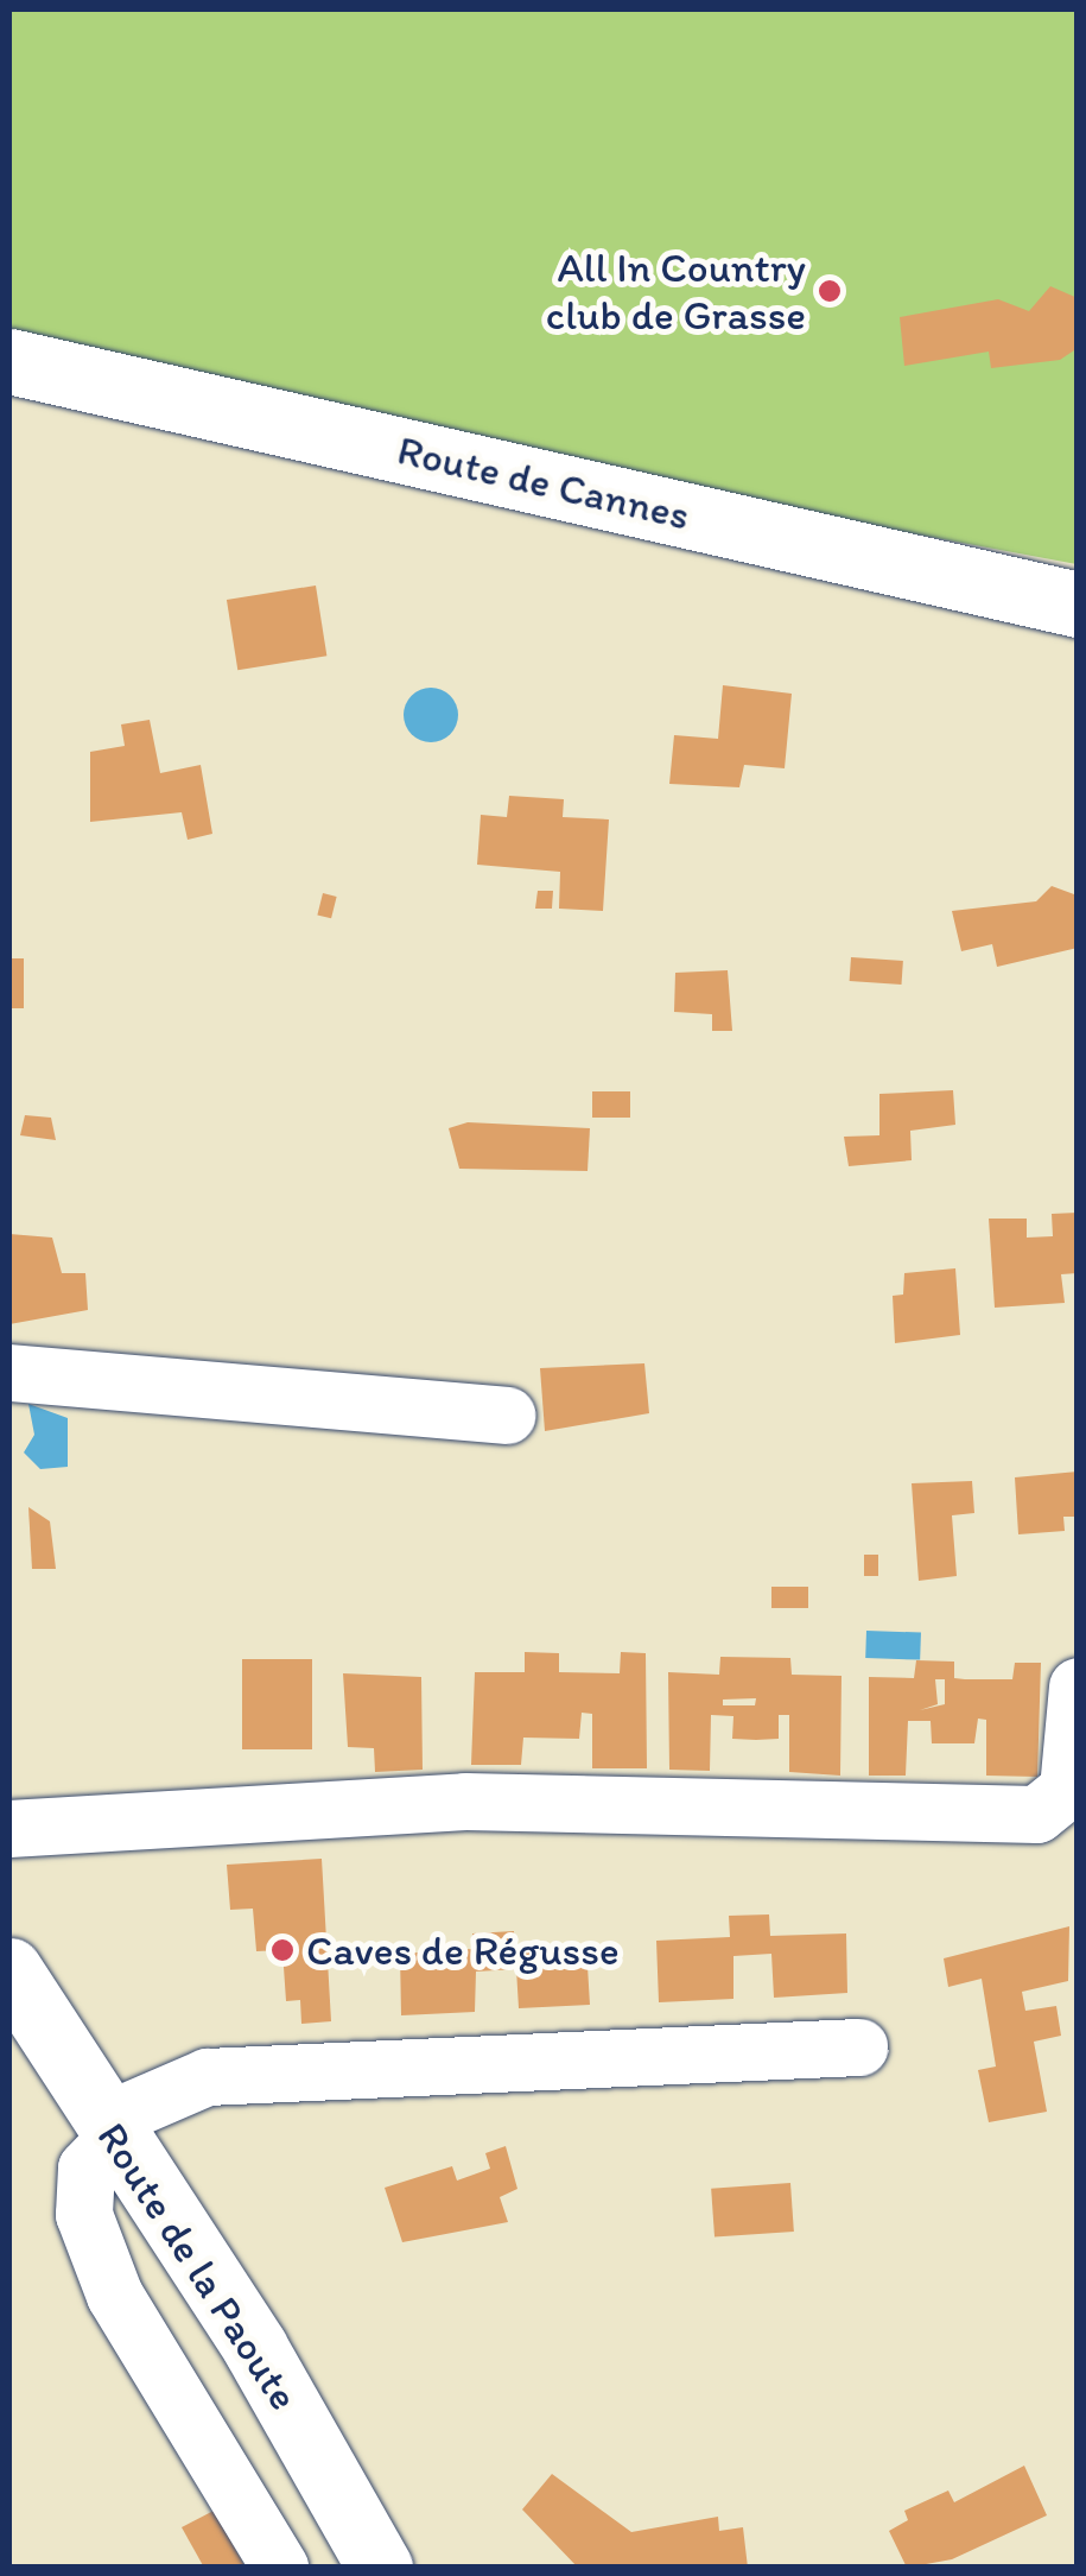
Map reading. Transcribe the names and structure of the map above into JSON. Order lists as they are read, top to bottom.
{
  "streets": {
    "main road": ["Route de Cannes", "Route de la Paoute"]
  },
  "places": ["All In Country club de Grasse", "Caves de Régusse"]
}
